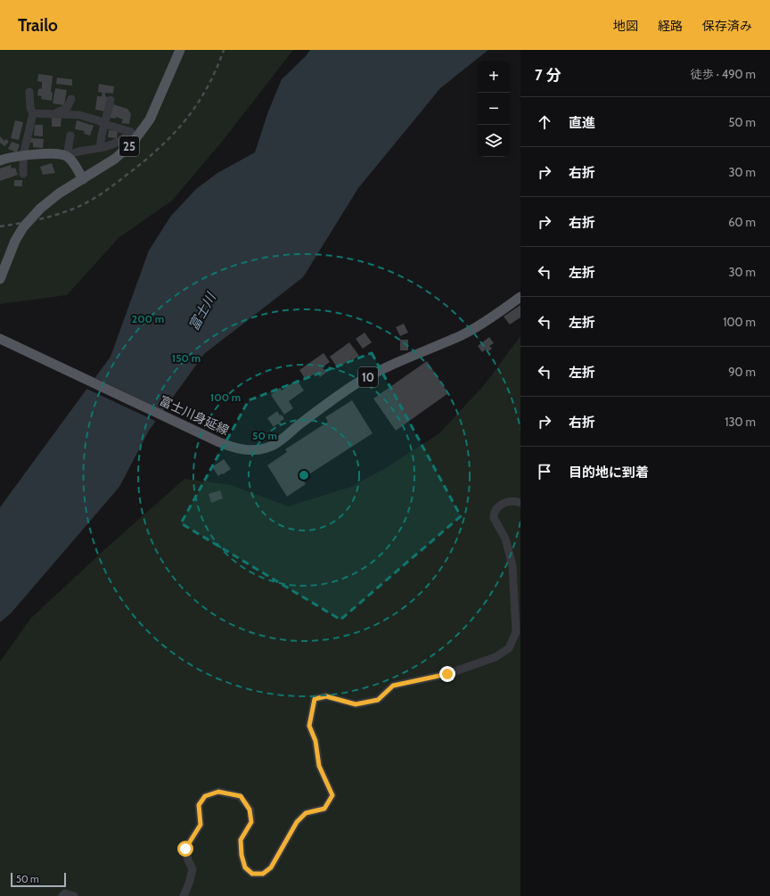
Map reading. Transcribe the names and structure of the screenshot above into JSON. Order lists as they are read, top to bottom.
{
  "streets": {
    "main road": ["25", "10", "富士川身延線"]
  },
  "water": ["富士川"],
  "scale_bar": "50 m",
  "page": {
    "header": "Trailo",
    "nav": ["地図", "経路", "保存済み"],
    "heading": ["7 分", "徒歩 · 490 m"],
    "map_buttons": ["+", "−"],
    "list": [
      ["直進", "50 m"],
      ["右折", "30 m"],
      ["右折", "60 m"],
      ["左折", "30 m"],
      ["左折", "100 m"],
      ["左折", "90 m"],
      ["右折", "130 m"],
      "目的地に到着"
    ],
    "scale": "50 m"
  },
  "rings": [
    "200 m",
    "150 m",
    "100 m",
    "50 m"
  ]
}
